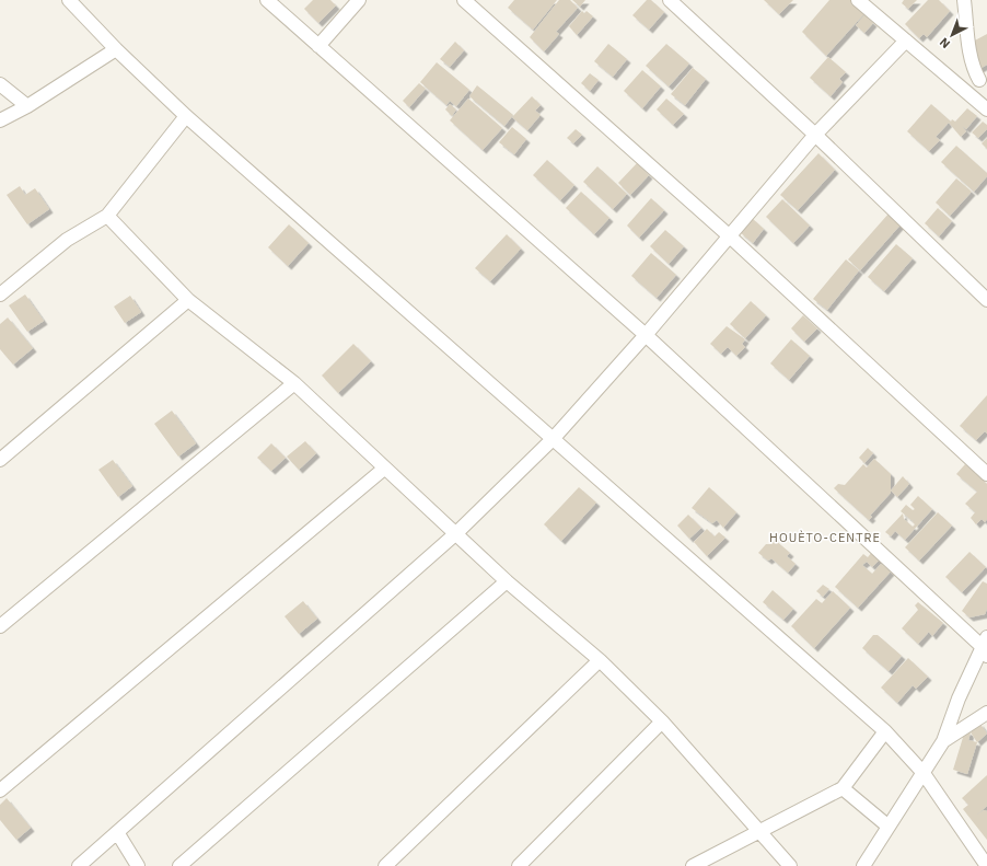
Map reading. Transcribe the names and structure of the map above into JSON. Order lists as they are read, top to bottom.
{
  "districts": ["HOUÈTO-CENTRE"],
  "north": "bottom left"
}
